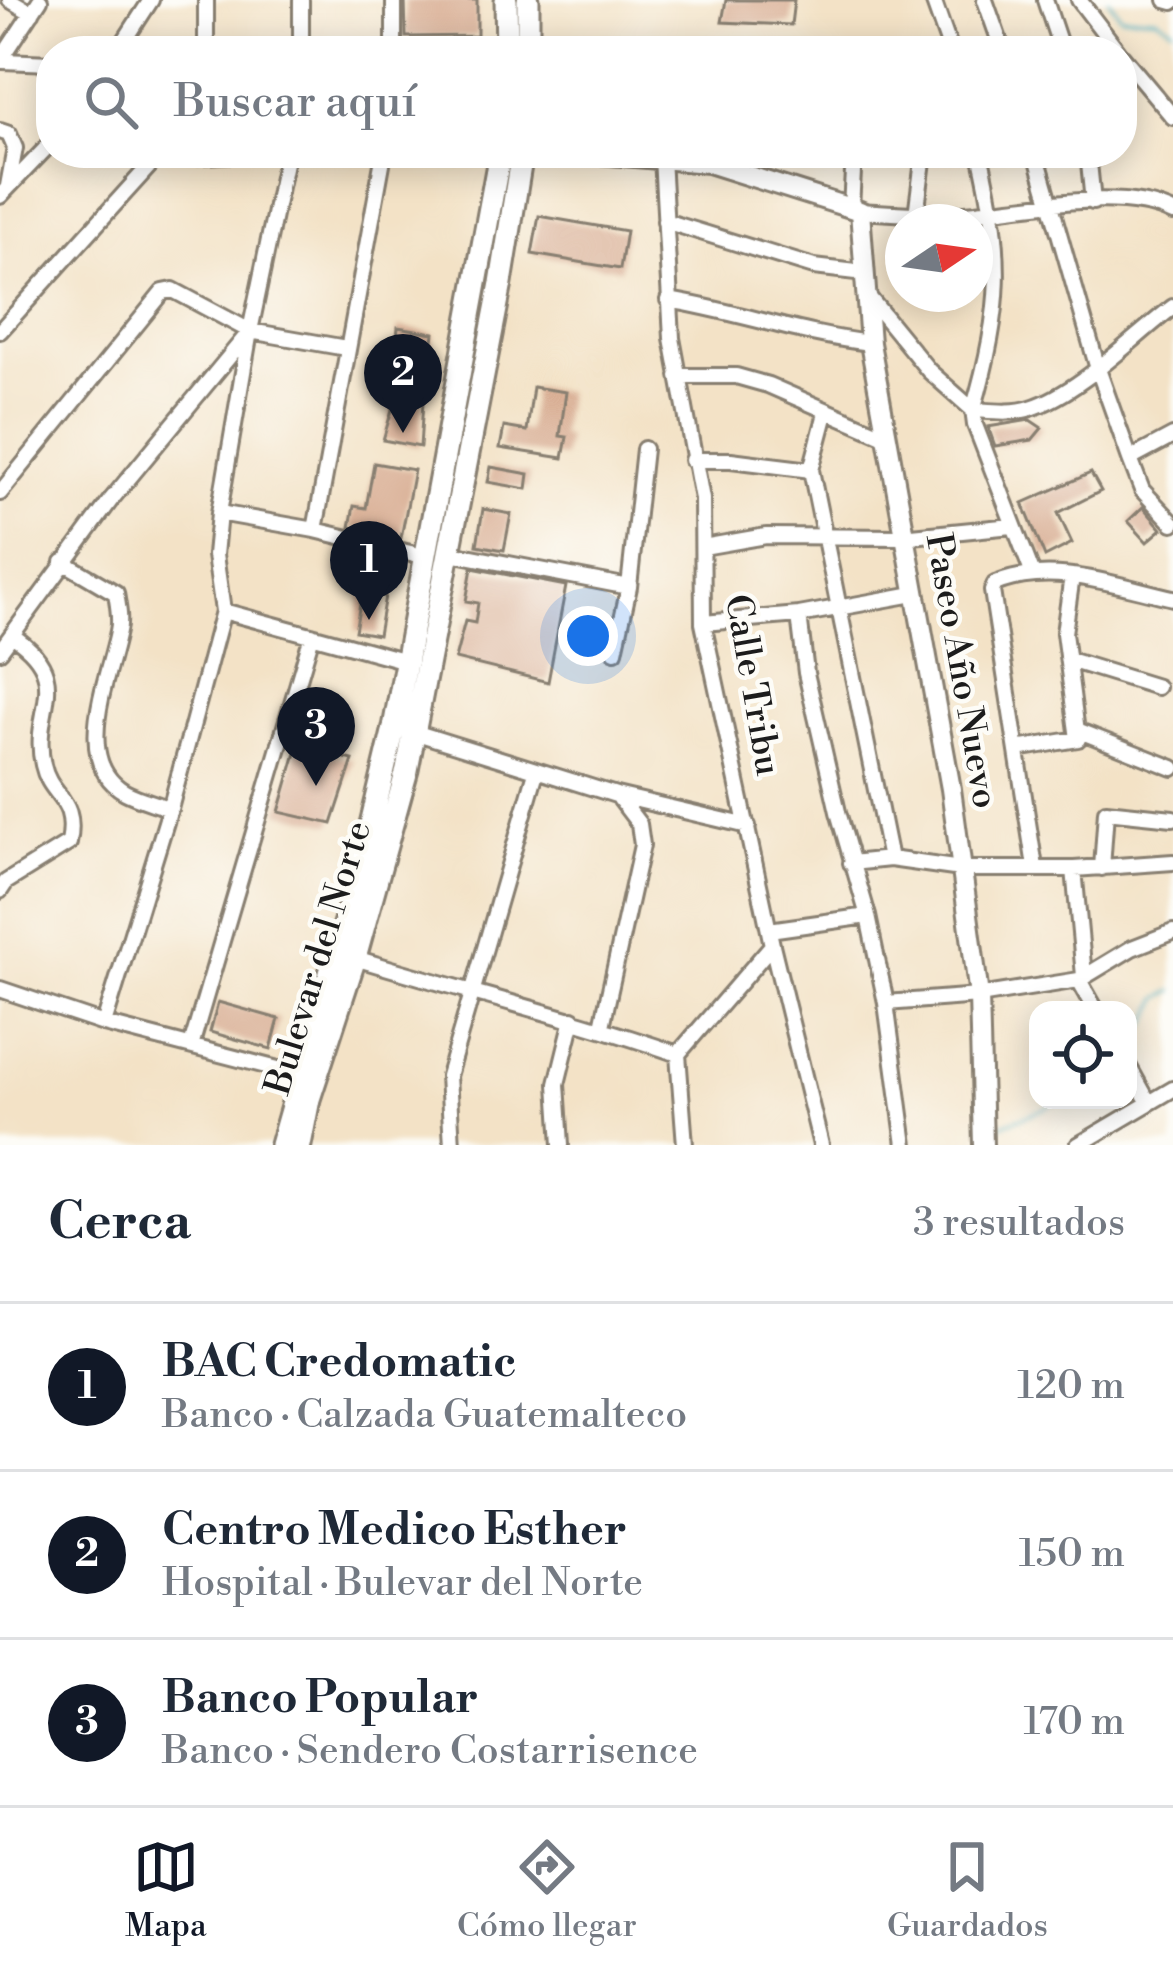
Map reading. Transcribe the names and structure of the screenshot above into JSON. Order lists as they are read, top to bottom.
{
  "streets": {
    "main road": ["Bulevar del Norte"],
    "street": ["Paseo Año Nuevo", "Calle Tribu"]
  },
  "north": "right",
  "page": {
    "search": "Buscar aquí",
    "pins": ["2", "1", "3"],
    "heading": ["Cerca", "3 resultados"],
    "list": [
      {
        "mark": "1",
        "name": "BAC Credomatic",
        "note": "Banco · Calzada Guatemalteco",
        "value": "120 m"
      },
      {
        "mark": "2",
        "name": "Centro Medico Esther",
        "note": "Hospital · Bulevar del Norte",
        "value": "150 m"
      },
      {
        "mark": "3",
        "name": "Banco Popular",
        "note": "Banco · Sendero Costarrisence",
        "value": "170 m"
      }
    ],
    "nav": ["Mapa", "Cómo llegar", "Guardados"]
  }
}
